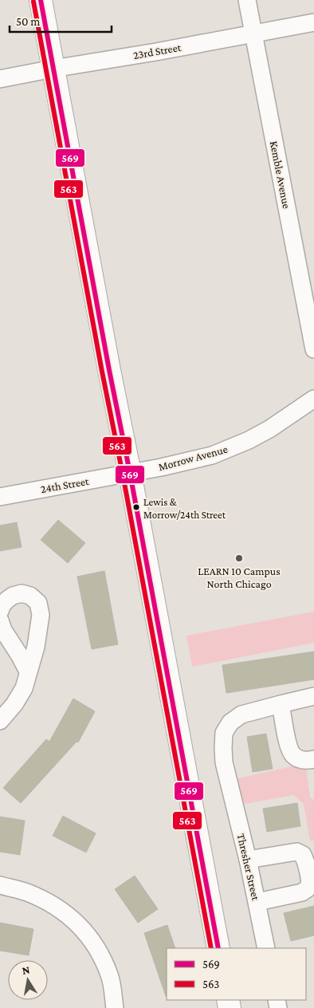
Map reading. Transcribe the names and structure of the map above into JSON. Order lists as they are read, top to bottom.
{
  "streets": {
    "street": [
      "23rd Street",
      "Kemble Avenue",
      "Morrow Avenue",
      "24th Street",
      "Thresher Street"
    ]
  },
  "crossings": [
    ["23rd Street", "Kemble Avenue"],
    ["Morrow Avenue", "24th Street"]
  ],
  "places": ["Lewis & Morrow/24th Street", "LEARN 10 Campus North Chicago"],
  "lines": ["transit line 569", "transit line 563"],
  "legend": ["569", "563"],
  "scale_bar": "50 m",
  "north": "top"
}
